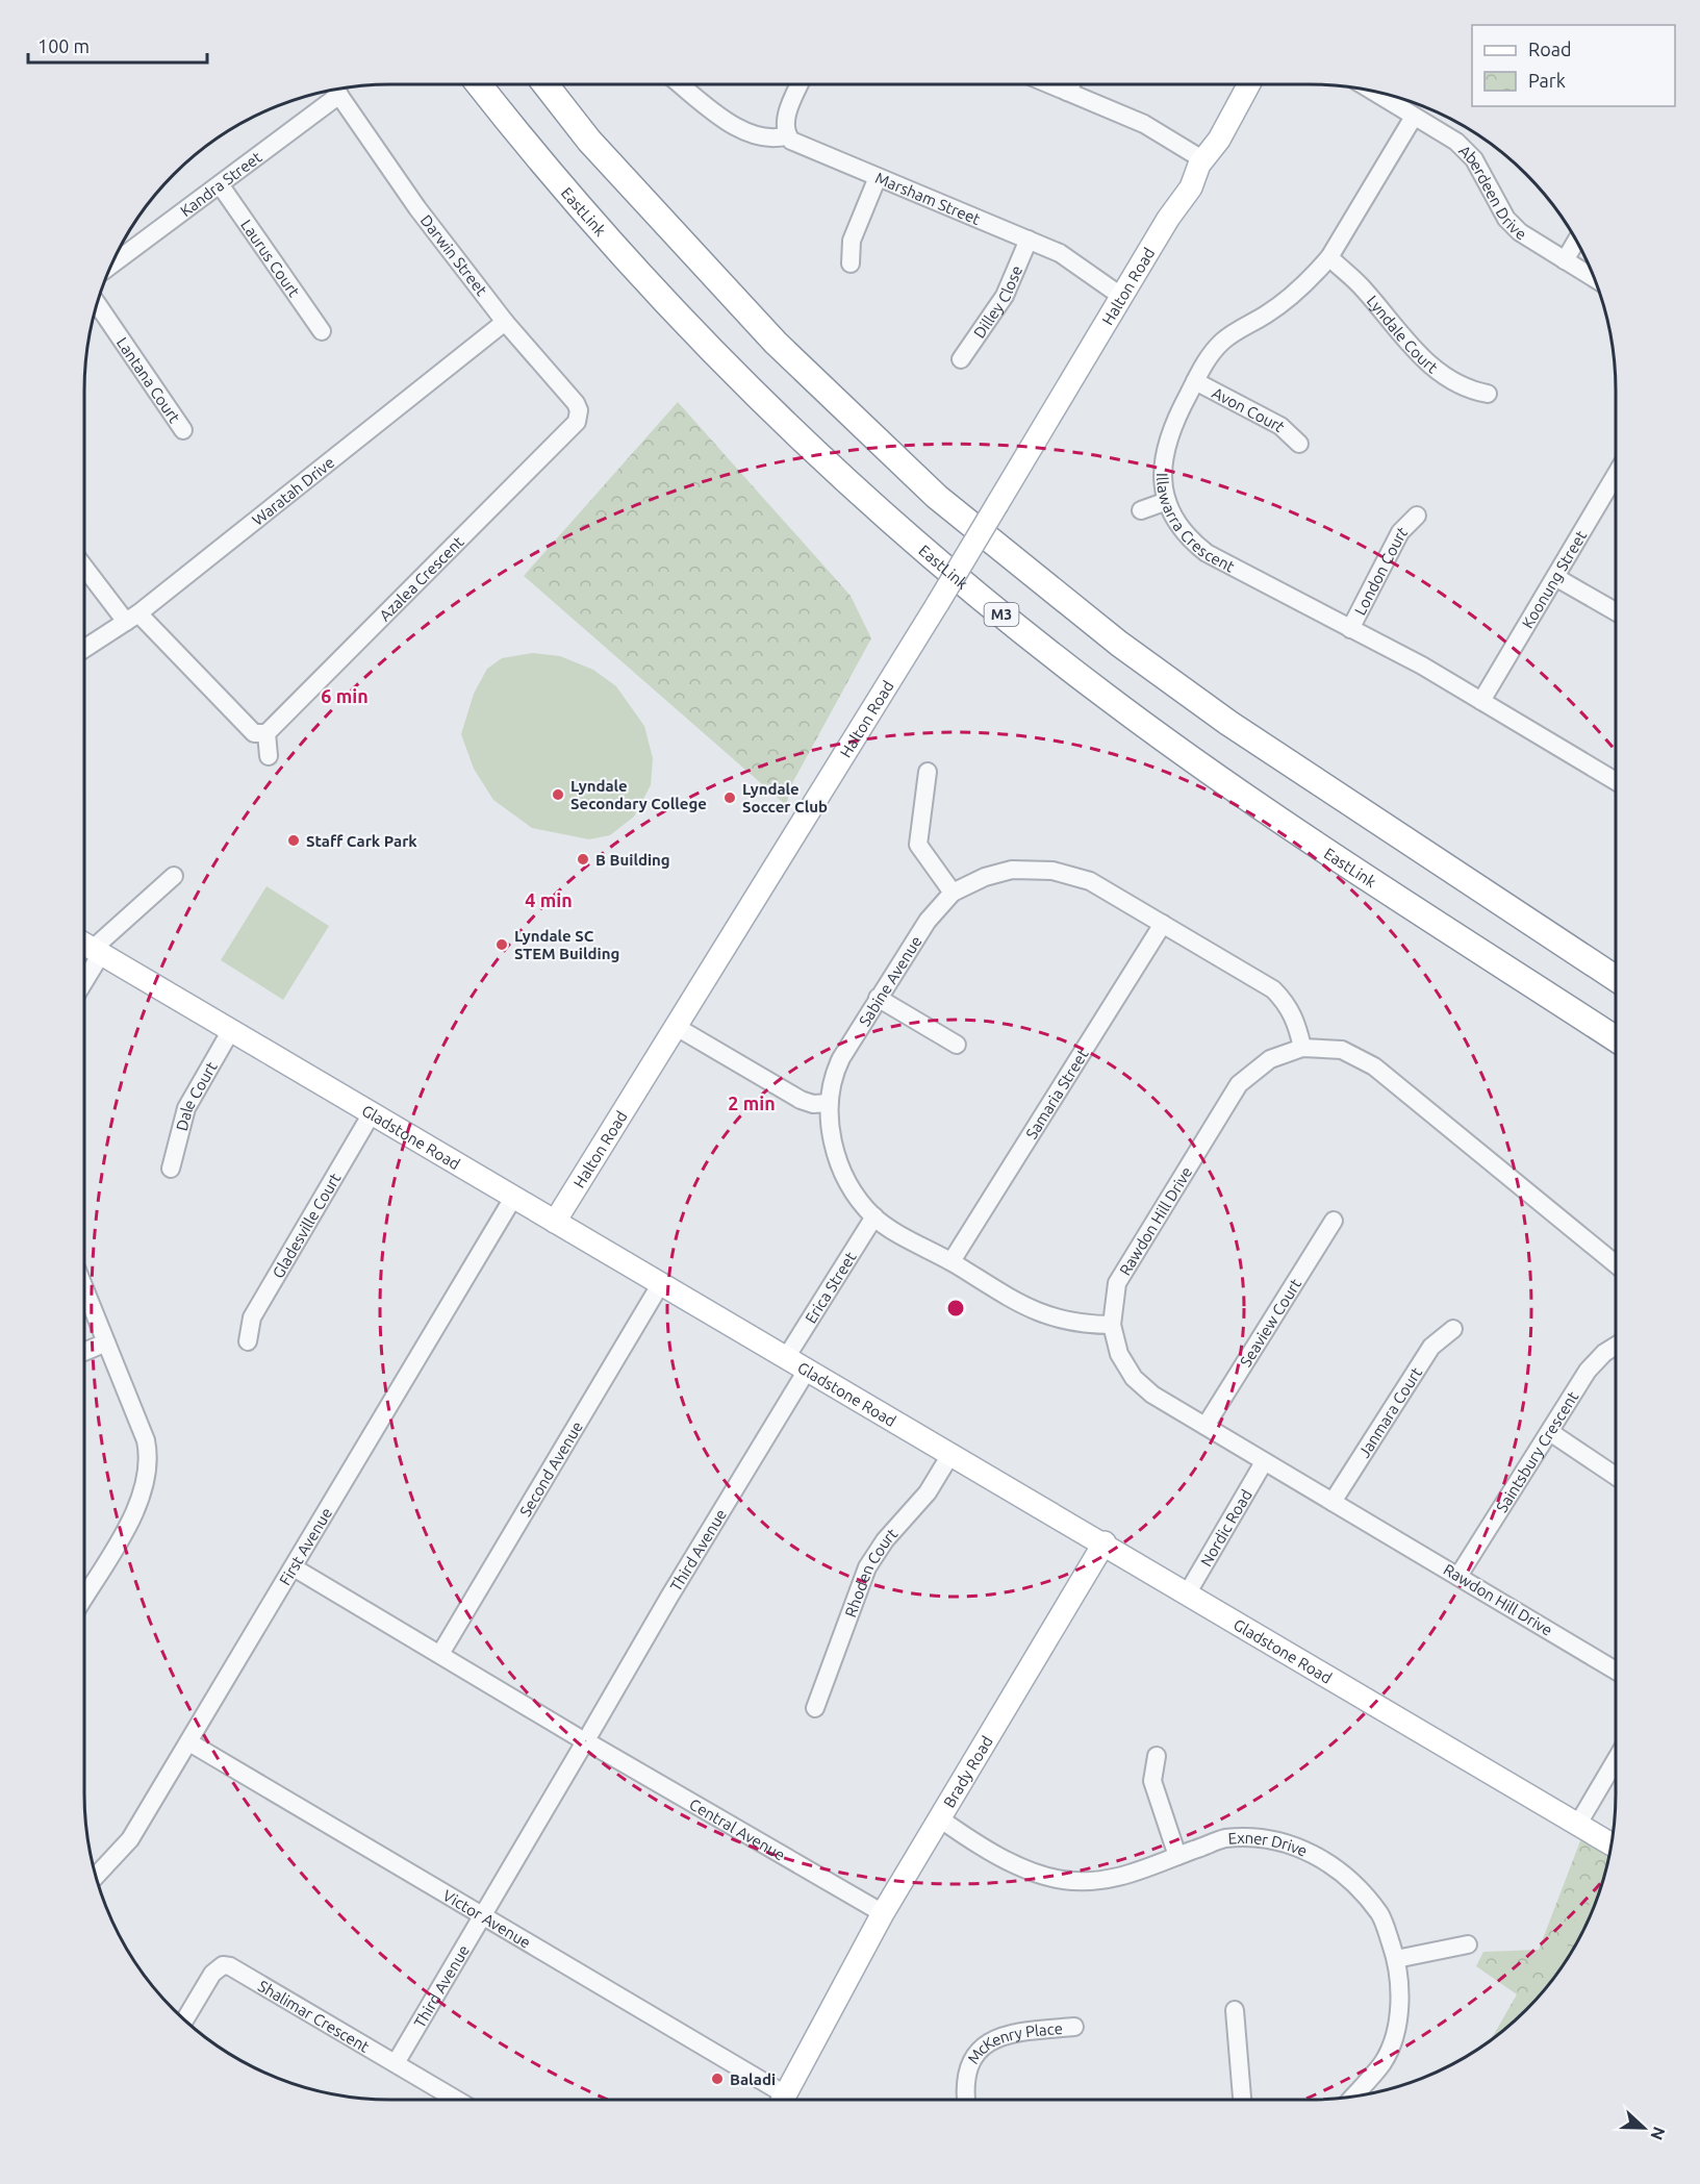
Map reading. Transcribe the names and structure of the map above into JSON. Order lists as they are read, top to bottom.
{
  "streets": {
    "highway": ["EastLink", "M3"],
    "main road": ["Halton Road", "Gladstone Road", "Brady Road"],
    "street": [
      "Kandra Street",
      "Aberdeen Drive",
      "Marsham Street",
      "Darwin Street",
      "Laurus Court",
      "Dilley Close",
      "Lyndale Court",
      "Lantana Court",
      "Avon Court",
      "Waratah Drive",
      "Illawarra Crescent",
      "London Court",
      "Azalea Crescent",
      "Koonung Street",
      "Sabine Avenue",
      "Samaria Street",
      "Dale Court",
      "Rawdon Hill Drive",
      "Gladesville Court",
      "Erica Street",
      "Seaview Court",
      "Janmara Court",
      "Saintsbury Crescent",
      "Second Avenue",
      "Nordic Road",
      "First Avenue",
      "Third Avenue",
      "Rhoden Court",
      "Central Avenue",
      "Exner Drive",
      "Victor Avenue",
      "Shalimar Crescent",
      "McKenry Place"
    ]
  },
  "crossings": [
    ["Kandra Street", "Darwin Street"],
    ["Kandra Street", "Laurus Court"],
    ["Aberdeen Drive", "Illawarra Crescent"],
    ["Marsham Street", "Halton Road"],
    ["Marsham Street", "Dilley Close"],
    ["Darwin Street", "Waratah Drive"],
    ["Darwin Street", "Azalea Crescent"],
    ["Halton Road", "Gladstone Road"],
    ["Lyndale Court", "Illawarra Crescent"],
    ["Avon Court", "Illawarra Crescent"],
    ["Illawarra Crescent", "London Court"],
    ["Illawarra Crescent", "Koonung Street"],
    ["Sabine Avenue", "Samaria Street"],
    ["Sabine Avenue", "Rawdon Hill Drive"],
    ["Sabine Avenue", "Erica Street"],
    ["Dale Court", "Gladstone Road"],
    ["Gladstone Road", "Gladesville Court"],
    ["Gladstone Road", "Erica Street"],
    ["Gladstone Road", "Second Avenue"],
    ["Gladstone Road", "Nordic Road"],
    ["Gladstone Road", "First Avenue"],
    ["Gladstone Road", "Third Avenue"],
    ["Gladstone Road", "Rhoden Court"],
    ["Gladstone Road", "Brady Road"],
    ["Rawdon Hill Drive", "Seaview Court"],
    ["Rawdon Hill Drive", "Janmara Court"],
    ["Rawdon Hill Drive", "Saintsbury Crescent"],
    ["Rawdon Hill Drive", "Nordic Road"],
    ["Second Avenue", "Central Avenue"],
    ["First Avenue", "Central Avenue"],
    ["First Avenue", "Victor Avenue"],
    ["Third Avenue", "Central Avenue"],
    ["Third Avenue", "Victor Avenue"],
    ["Third Avenue", "Shalimar Crescent"],
    ["Brady Road", "Central Avenue"],
    ["Brady Road", "Exner Drive"],
    ["Brady Road", "Victor Avenue"]
  ],
  "places": [
    "Lyndale Secondary College",
    "Lyndale Soccer Club",
    "Staff Cark Park",
    "B Building",
    "Lyndale SC STEM Building",
    "Baladi"
  ],
  "legend": ["Road", "Park"],
  "scale_bar": "100 m",
  "north": "right",
  "rings": ["6 min", "4 min", "2 min"]
}
